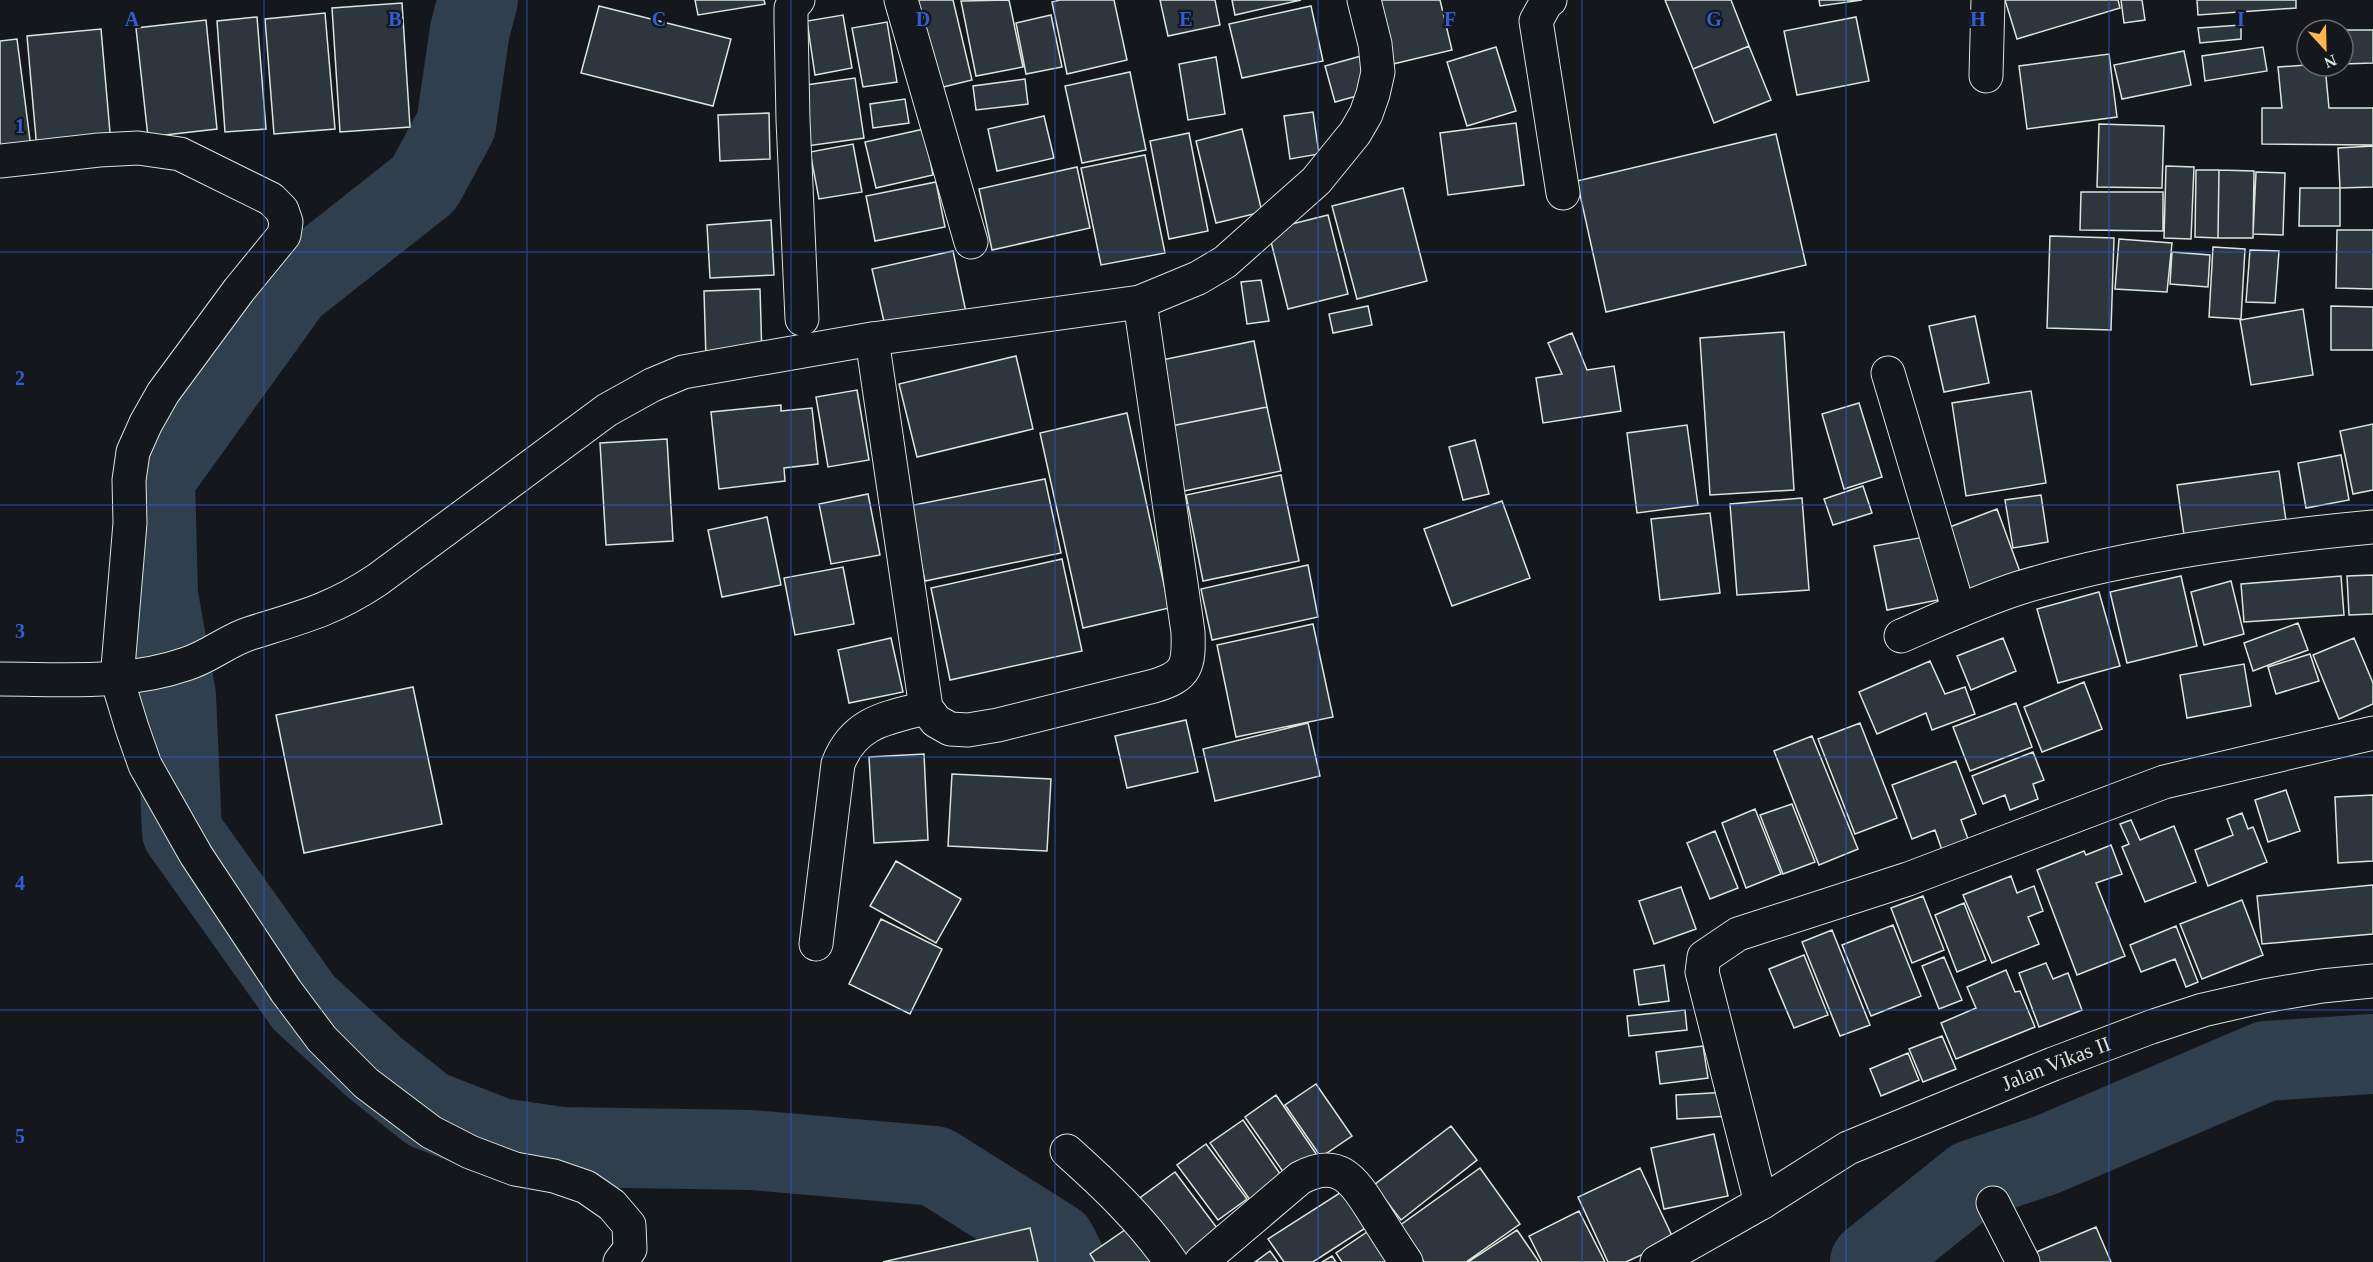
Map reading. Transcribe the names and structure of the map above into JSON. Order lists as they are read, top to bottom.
{
  "streets": {
    "street": ["Jalan Vikas II"]
  },
  "north": "bottom",
  "grid": {
    "columns": [
      "A",
      "B",
      "C",
      "D",
      "E",
      "F",
      "G",
      "H",
      "I"
    ],
    "rows": [
      "1",
      "2",
      "3",
      "4",
      "5"
    ]
  }
}
